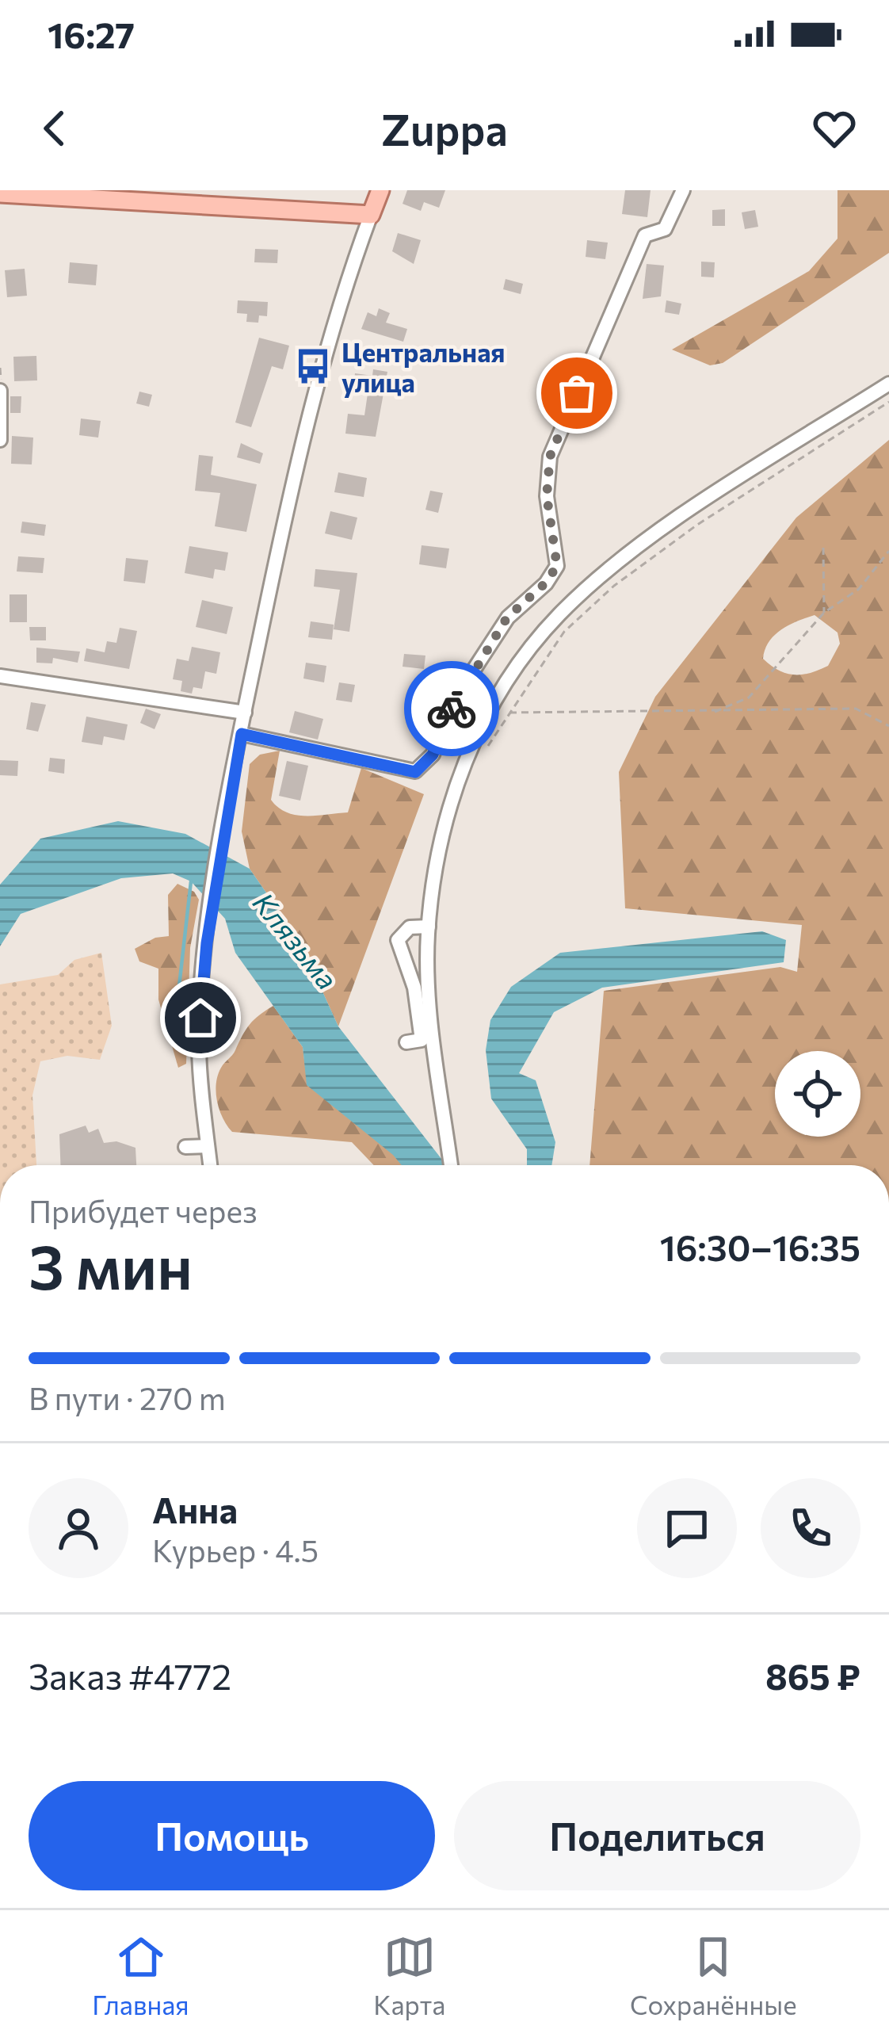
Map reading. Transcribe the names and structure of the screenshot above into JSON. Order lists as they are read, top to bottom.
{
  "water": ["Клязьма"],
  "places": {
    "bus stop": ["Центральная улица"]
  },
  "page": {
    "status": "16:27",
    "header": "Zuppa",
    "heading": ["3 мин", "Прибудет через", "16:30–16:35"],
    "panel": [
      "Анна",
      "Курьер · 4.5",
      "Заказ #4772",
      "865 ₽"
    ],
    "bar": "В пути · 270 m",
    "buttons": ["Помощь", "Поделиться"],
    "tabs": ["Главная", "Карта", "Сохранённые"]
  }
}
